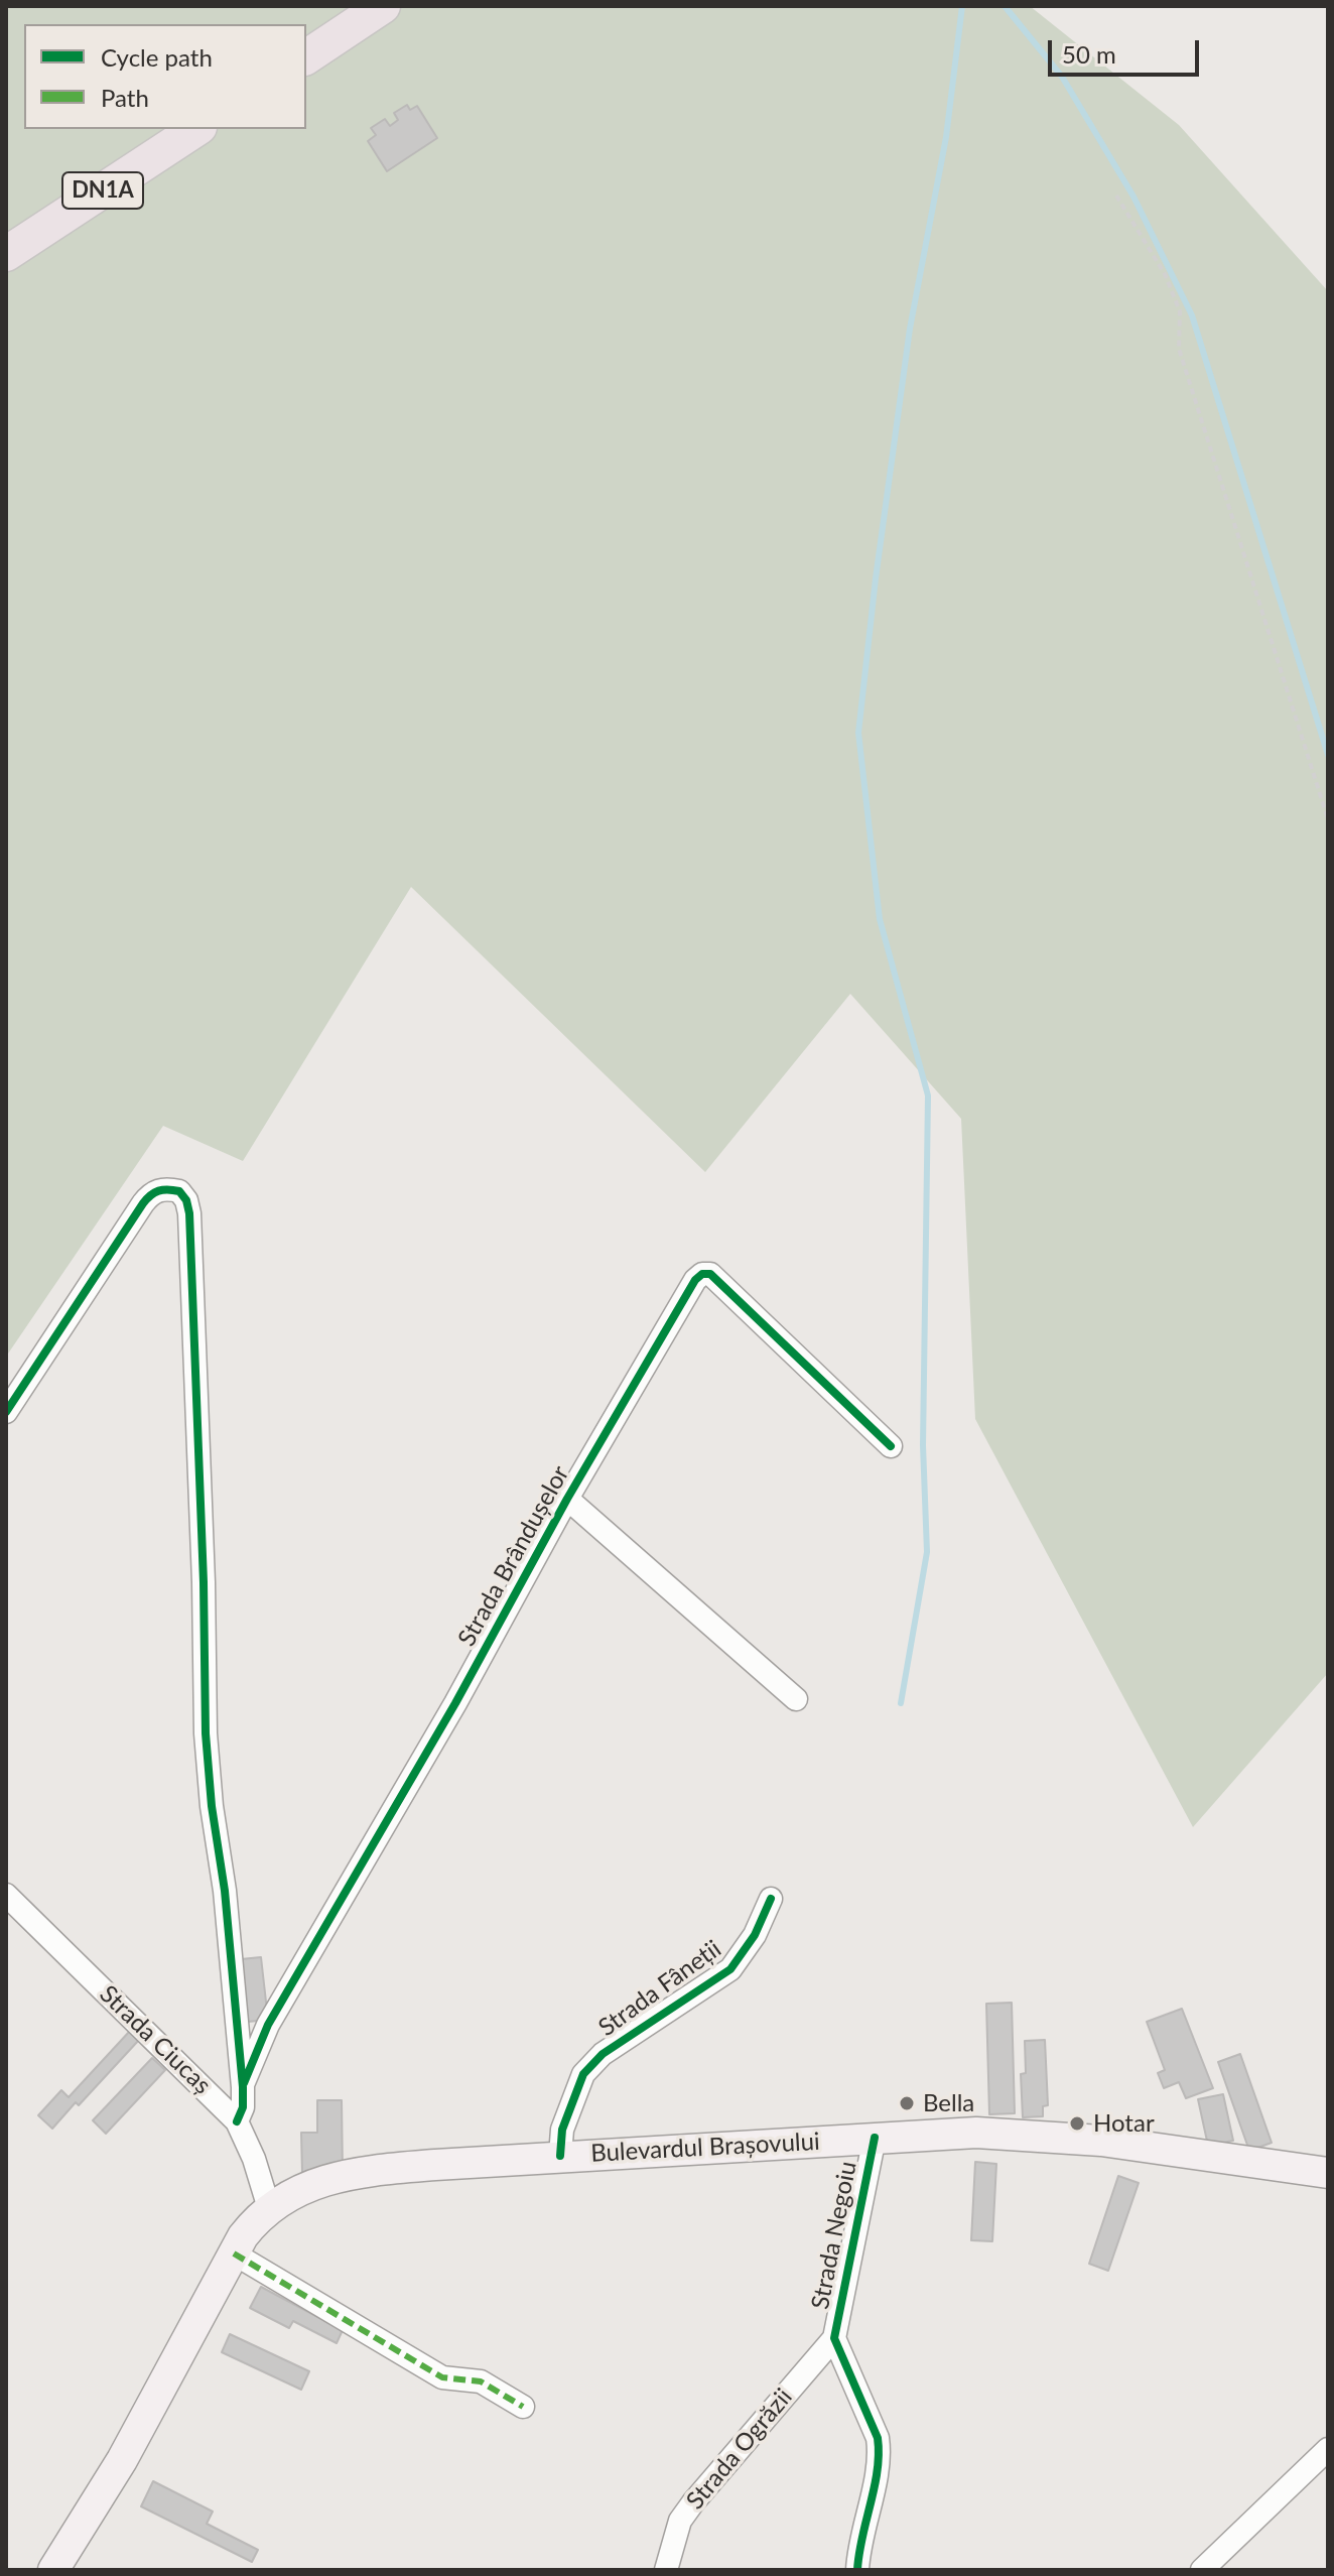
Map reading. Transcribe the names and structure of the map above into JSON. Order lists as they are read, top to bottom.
{
  "streets": {
    "main road": ["DN1A", "Bulevardul Brașovului"],
    "street": [
      "Strada Brândușelor",
      "Strada Fâneții",
      "Strada Ciucaș",
      "Strada Negoiu",
      "Strada Ogrăzii"
    ]
  },
  "crossings": [
    ["Strada Brândușelor", "Strada Ciucaș"],
    ["Strada Fâneții", "Bulevardul Brașovului"],
    ["Strada Ciucaș", "Bulevardul Brașovului"],
    ["Bulevardul Brașovului", "Strada Negoiu"],
    ["Strada Negoiu", "Strada Ogrăzii"]
  ],
  "places": ["Bella", "Hotar"],
  "legend": ["Cycle path", "Path"],
  "scale_bar": "50 m"
}
